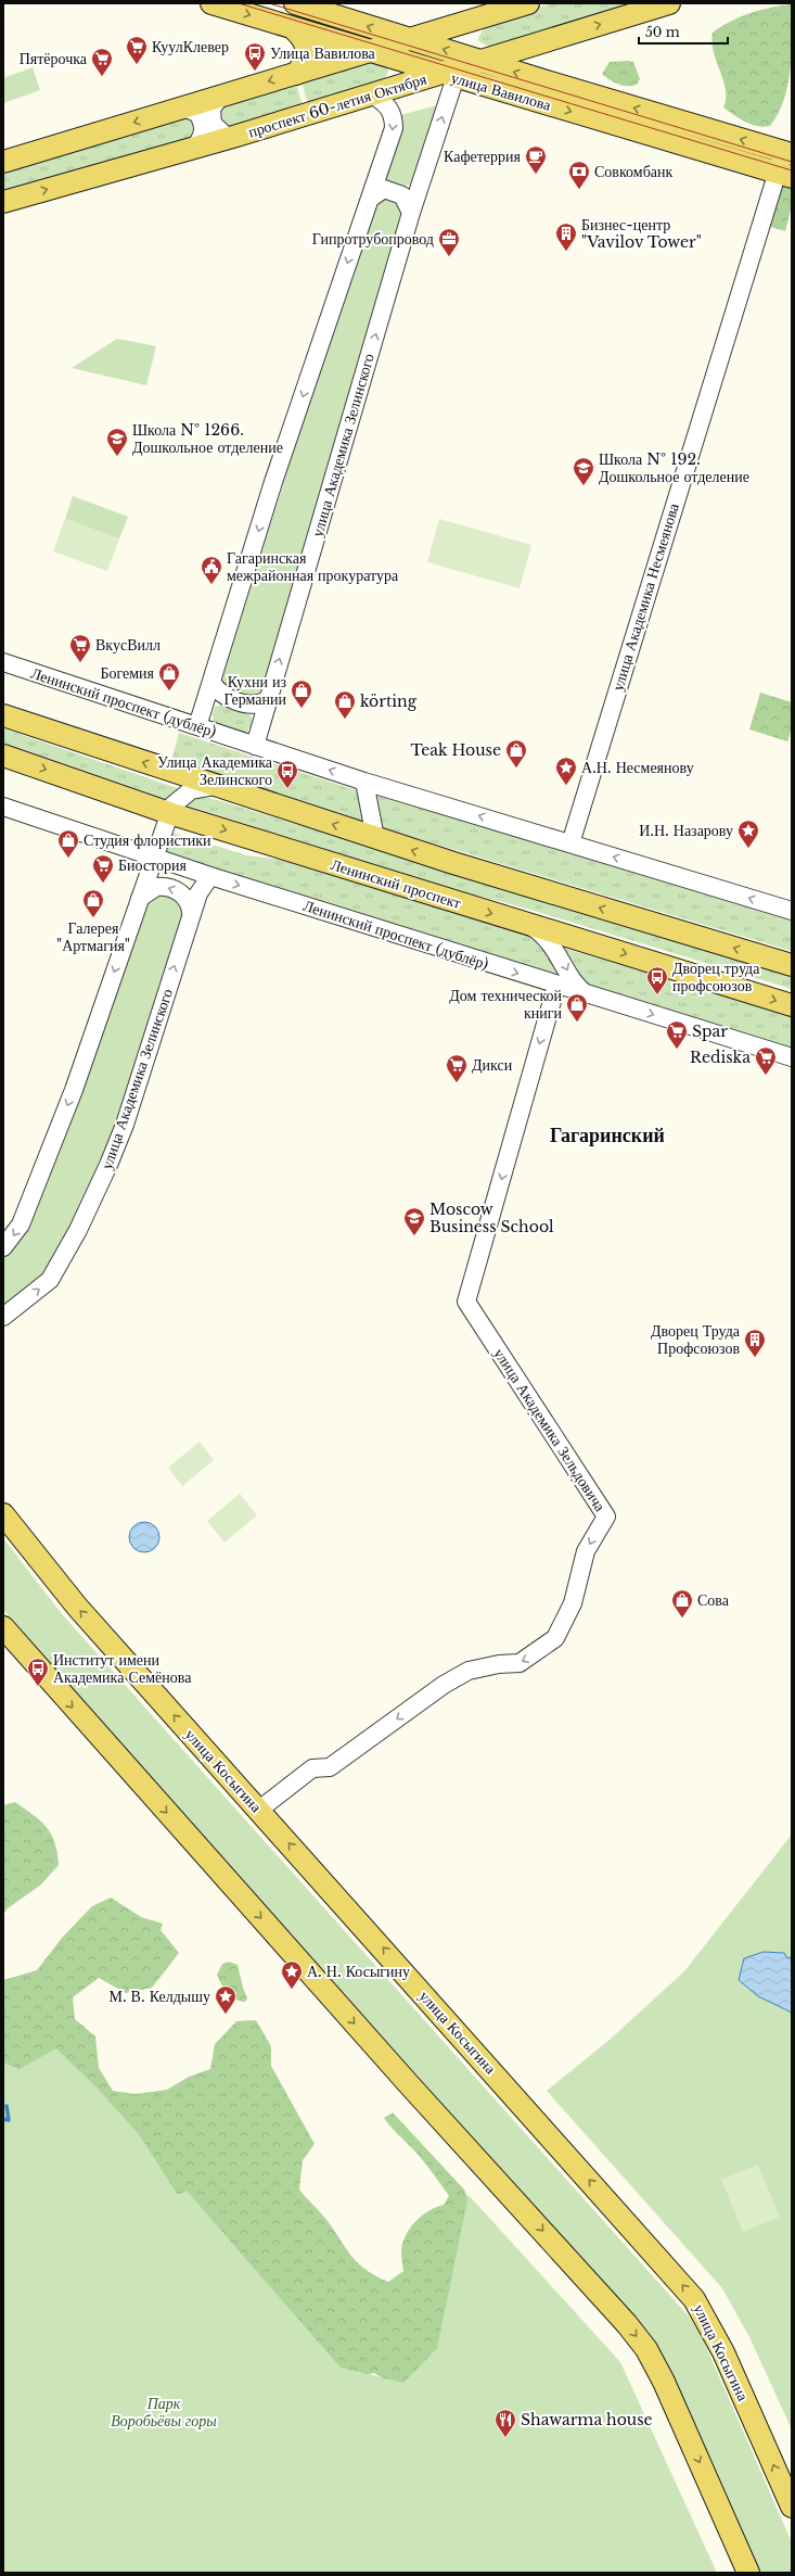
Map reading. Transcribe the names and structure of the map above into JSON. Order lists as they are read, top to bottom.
{
  "streets": {
    "main road": [
      "улица Вавилова",
      "проспект 60-летия Октября",
      "Ленинский проспект",
      "улица Косыгина"
    ],
    "street": [
      "улица Академика Зелинского",
      "улица Академика Несмеянова",
      "Ленинский проспект (дублёр)",
      "улица Академика Зельдовича"
    ]
  },
  "crossings": [
    ["улица Вавилова", "проспект 60-летия Октября"],
    ["улица Вавилова", "улица Академика Зелинского"],
    ["улица Вавилова", "улица Академика Несмеянова"],
    ["проспект 60-летия Октября", "улица Академика Зелинского"],
    ["улица Академика Зелинского", "Ленинский проспект (дублёр)"],
    ["улица Академика Несмеянова", "Ленинский проспект (дублёр)"],
    ["Ленинский проспект (дублёр)", "улица Академика Зельдовича"],
    ["улица Академика Зельдовича", "улица Косыгина"]
  ],
  "one_way": ["улица Академика Зельдовича"],
  "districts": ["Гагаринский"],
  "parks": ["Парк Воробьёвы горы"],
  "places": {
    "supermarket": [
      "КуулКлевер",
      "Пятёрочка",
      "ВкусВилл",
      "Биостория",
      "Spar",
      "Rediska",
      "Дикси"
    ],
    "bus stop": [
      "Улица Вавилова",
      "Улица Академика Зелинского",
      "Дворец труда профсоюзов",
      "Институт имени Академика Семёнова"
    ],
    "cafe": ["Кафетеррия"],
    "bank": ["Совкомбанк"],
    "building": ["Бизнес-центр \"Vavilov Tower\"", "Дворец Труда Профсоюзов"],
    "office": ["Гипротрубопровод"],
    "school or university": ["Школа № 1266. Дошкольное отделение", "Школа № 192. Дошкольное отделение", "Moscow Business School"],
    "public building": ["Гагаринская межрайонная прокуратура"],
    "shop": [
      "Богемия",
      "Кухни из Германии",
      "körting",
      "Teak House",
      "Студия флористики",
      "Галерея \"Артмагия\"",
      "Дом технической книги",
      "Сова"
    ],
    "place": [
      "А.Н. Несмеянову",
      "И.Н. Назарову",
      "А. Н. Косыгину",
      "М. В. Келдышу"
    ],
    "restaurant": ["Shawarma house"]
  },
  "scale_bar": "50 m"
}
